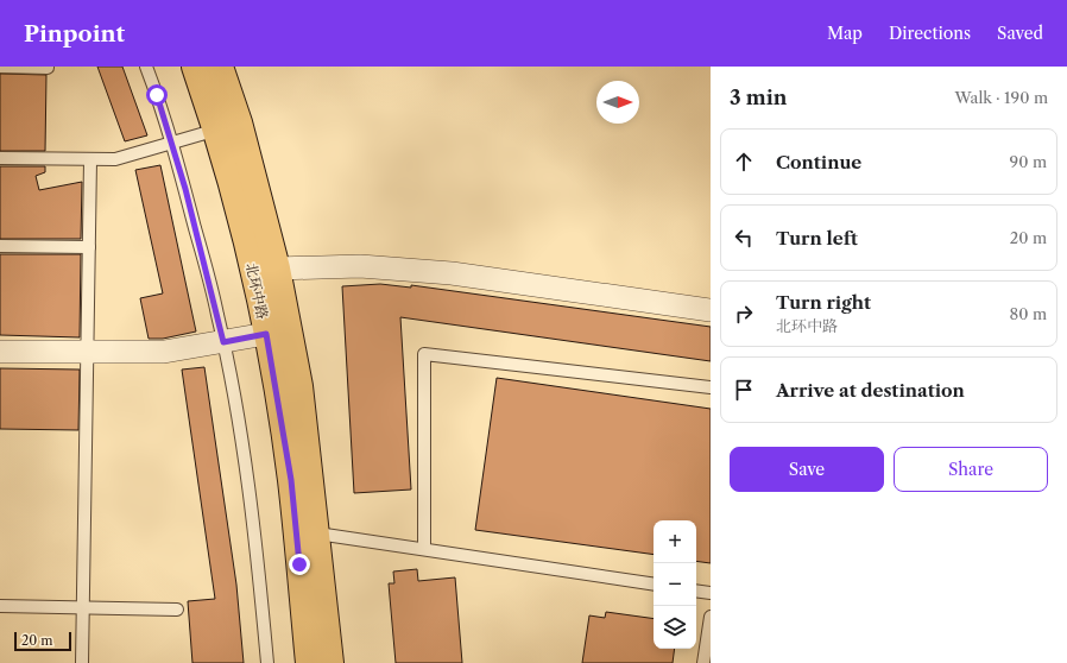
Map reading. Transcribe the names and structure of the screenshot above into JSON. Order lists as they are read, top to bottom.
{
  "streets": {
    "main road": ["北环中路"]
  },
  "scale_bar": "20 m",
  "north": "right",
  "page": {
    "header": "Pinpoint",
    "nav": ["Map", "Directions", "Saved"],
    "heading": ["3 min", "Walk · 190 m"],
    "list": [
      ["Continue", "90 m"],
      ["Turn left", "20 m"],
      ["Turn right", "北环中路", "80 m"],
      "Arrive at destination"
    ],
    "buttons": ["Save", "Share"],
    "map_buttons": ["+", "−"],
    "scale": "20 m"
  }
}
